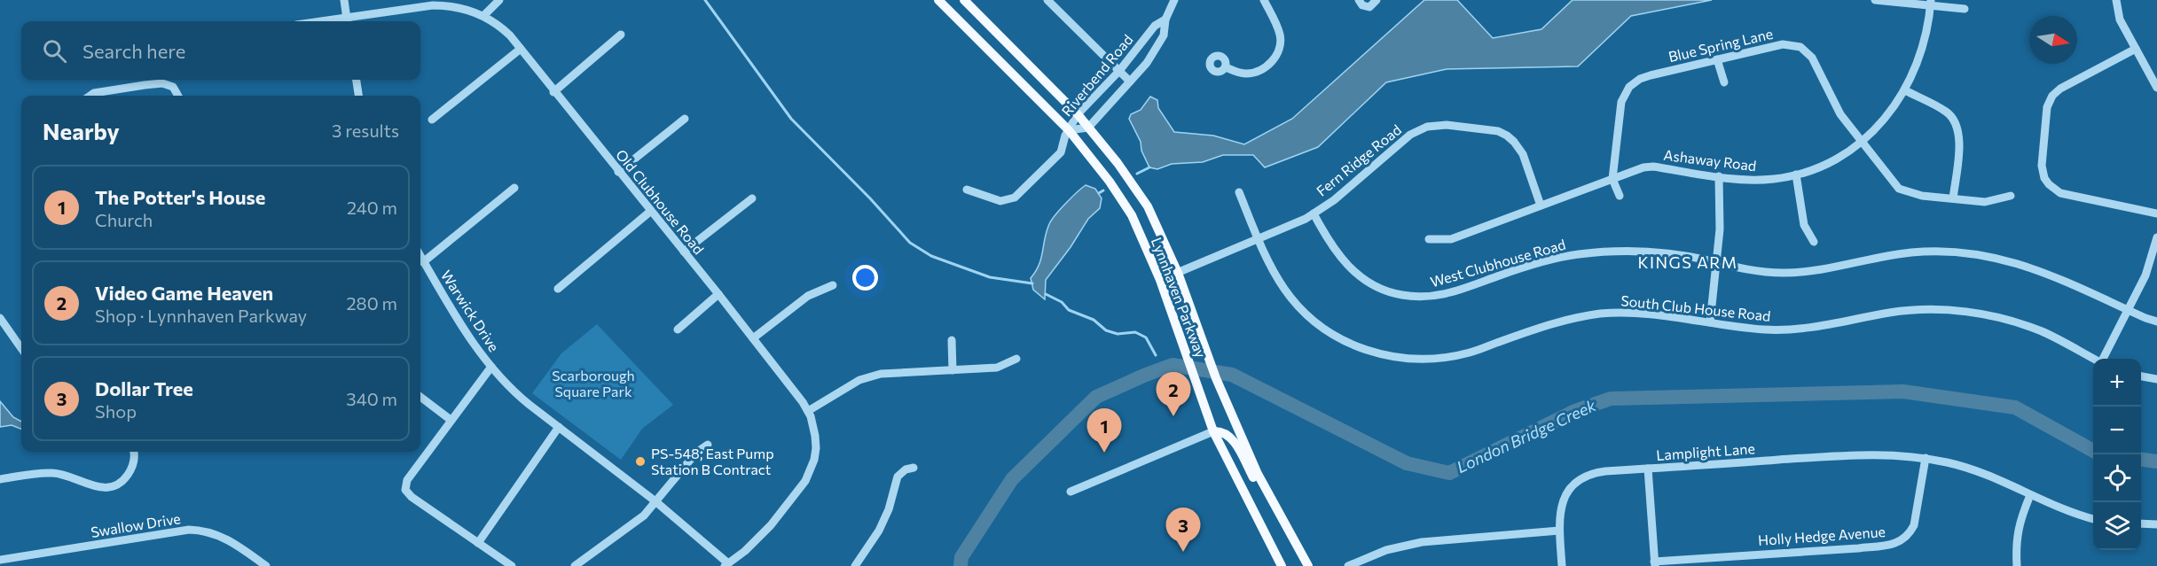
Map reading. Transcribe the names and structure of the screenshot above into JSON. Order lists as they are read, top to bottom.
{
  "streets": {
    "main road": ["Lynnhaven Parkway"],
    "street": [
      "Blue Spring Lane",
      "Riverbend Road",
      "Fern Ridge Road",
      "Ashaway Road",
      "Old Clubhouse Road",
      "West Clubhouse Road",
      "South Club House Road",
      "Warwick Drive",
      "Lamplight Lane",
      "Swallow Drive",
      "Holly Hedge Avenue"
    ]
  },
  "crossings": [
    ["Blue Spring Lane", "Ashaway Road"],
    ["Riverbend Road", "Lynnhaven Parkway"],
    ["Fern Ridge Road", "Ashaway Road"],
    ["Fern Ridge Road", "West Clubhouse Road"],
    ["Fern Ridge Road", "Lynnhaven Parkway"],
    ["Fern Ridge Road", "South Club House Road"],
    ["Old Clubhouse Road", "Warwick Drive"],
    ["Lamplight Lane", "Holly Hedge Avenue"]
  ],
  "districts": ["KINGS ARM"],
  "water": ["London Bridge Creek"],
  "parks": ["Scarborough Square Park"],
  "places": ["PS-548; East Pump Station B Contract"],
  "north": "right",
  "page": {
    "search": "Search here",
    "heading": ["Nearby", "3 results"],
    "list": [
      {
        "mark": "1",
        "name": "The Potter's House",
        "note": "Church",
        "value": "240 m"
      },
      {
        "mark": "2",
        "name": "Video Game Heaven",
        "note": "Shop · Lynnhaven Parkway",
        "value": "280 m"
      },
      {
        "mark": "3",
        "name": "Dollar Tree",
        "note": "Shop",
        "value": "340 m"
      }
    ],
    "map_buttons": ["+", "−"],
    "pins": ["2", "1", "3"]
  }
}
